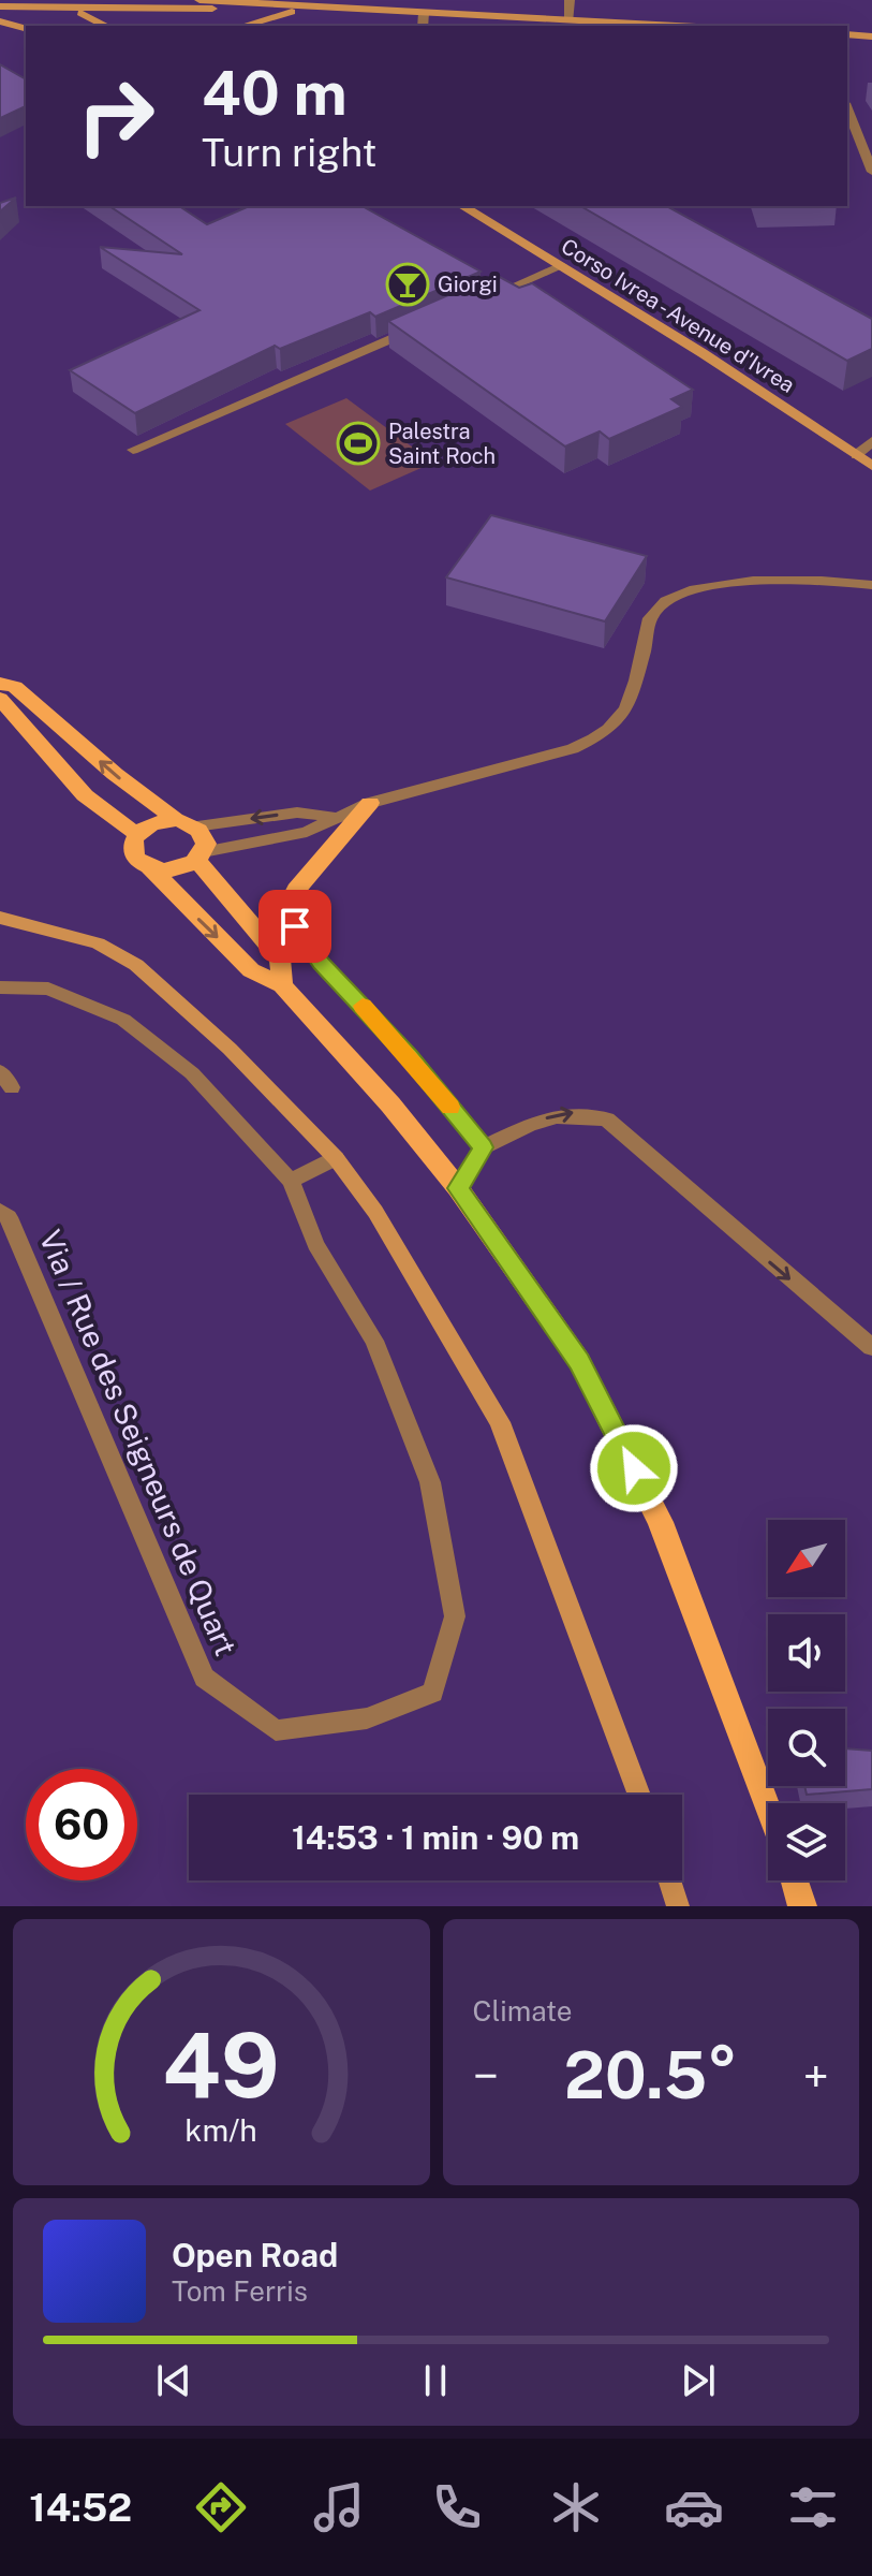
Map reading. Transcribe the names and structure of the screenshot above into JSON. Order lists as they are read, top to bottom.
{
  "streets": {
    "street": ["Corso Ivrea - Avenue d'Ivrea", "Via / Rue des Seigneurs de Quart"]
  },
  "places": {
    "bar": ["Giorgi"],
    "sports": ["Palestra Saint Roch"]
  },
  "north": "bottom left",
  "page": {
    "turn": ["40 m", "Turn right"],
    "limit": "60",
    "trip": "14:53 · 1 min · 90 m",
    "tile": "Climate",
    "heat": ["−", "20.5°", "+"],
    "song": ["Open Road", "Tom Ferris"],
    "tabs": "14:52",
    "gauge": ["49", "km/h"]
  }
}
